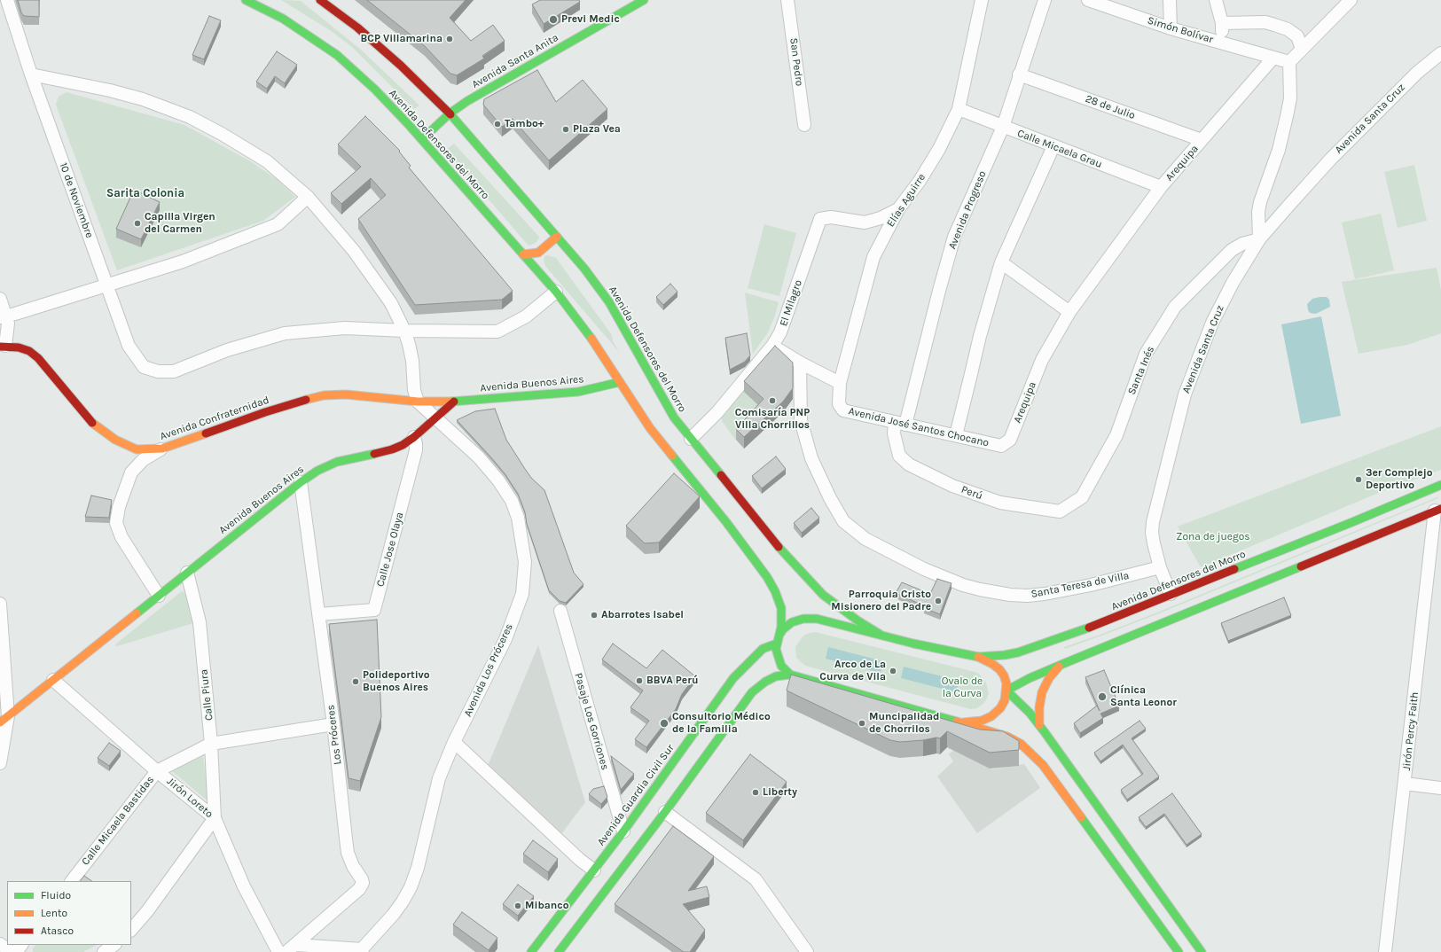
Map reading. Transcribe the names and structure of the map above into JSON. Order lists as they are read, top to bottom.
{
  "streets": {
    "main road": [
      "Avenida Santa Anita",
      "Avenida Defensores del Morro",
      "Avenida Buenos Aires",
      "Avenida Confraternidad",
      "Avenida Guardia Civil Sur"
    ],
    "street": [
      "Simón Bolívar",
      "San Pedro",
      "28 de Julio",
      "Avenida Santa Cruz",
      "Calle Micaela Grau",
      "Arequipa",
      "10 de Noviembre",
      "Elías Aguirre",
      "Avenida Progreso",
      "El Milagro",
      "Santa Inés",
      "Avenida José Santos Chocano",
      "Perú",
      "Calle Jose Olaya",
      "Santa Teresa de Villa",
      "Avenida Los Próceres",
      "Calle Piura",
      "Pasaje Los Gorriones",
      "Jirón Percy Faith",
      "Los Próceres",
      "Jirón Loreto",
      "Calle Micaela Bastidas"
    ]
  },
  "crossings": [
    ["Simón Bolívar", "Arequipa"],
    ["Avenida Santa Anita", "Avenida Defensores del Morro"],
    ["28 de Julio", "Arequipa"],
    ["28 de Julio", "Avenida Progreso"],
    ["Avenida Santa Cruz", "Avenida Defensores del Morro"],
    ["Avenida Santa Cruz", "Santa Inés"],
    ["Avenida Santa Cruz", "Santa Teresa de Villa"],
    ["Avenida Defensores del Morro", "El Milagro"],
    ["Avenida Defensores del Morro", "Avenida Buenos Aires"],
    ["Avenida Defensores del Morro", "Avenida Guardia Civil Sur"],
    ["Calle Micaela Grau", "Arequipa"],
    ["Calle Micaela Grau", "Elías Aguirre"],
    ["Calle Micaela Grau", "Avenida Progreso"],
    ["Arequipa", "Avenida José Santos Chocano"],
    ["Elías Aguirre", "El Milagro"],
    ["Elías Aguirre", "Avenida José Santos Chocano"],
    ["Avenida Progreso", "Avenida José Santos Chocano"],
    ["Avenida Progreso", "Perú"],
    ["Santa Inés", "Perú"],
    ["Avenida Buenos Aires", "Avenida Confraternidad"],
    ["Avenida Buenos Aires", "Calle Jose Olaya"],
    ["Avenida Buenos Aires", "Avenida Los Próceres"],
    ["Avenida Buenos Aires", "Calle Piura"],
    ["Avenida Buenos Aires", "Los Próceres"],
    ["Avenida Buenos Aires", "Jirón Loreto"],
    ["Avenida Confraternidad", "Avenida Los Próceres"],
    ["Avenida José Santos Chocano", "Perú"],
    ["Calle Jose Olaya", "Los Próceres"],
    ["Calle Piura", "Jirón Loreto"],
    ["Calle Piura", "Calle Micaela Bastidas"],
    ["Pasaje Los Gorriones", "Avenida Guardia Civil Sur"],
    ["Los Próceres", "Calle Micaela Bastidas"],
    ["Jirón Loreto", "Calle Micaela Bastidas"]
  ],
  "districts": ["Sarita Colonia"],
  "parks": ["Zona de juegos", "Ovalo de la Curva"],
  "places": [
    "Previ Medic",
    "BCP Villamarina",
    "Tambo+",
    "Plaza Vea",
    "Capilla Virgen del Carmen",
    "Comisaría PNP Villa Chorrillos",
    "3er Complejo Deportivo",
    "Parroquia Cristo Misionero del Padre",
    "Abarrotes Isabel",
    "Arco de La Curva de Vila",
    "BBVA Perú",
    "Polideportivo Buenos Aires",
    "Clínica Santa Leonor",
    "Consultorio Médico de la Familia",
    "Muncipalidad de Chorrilos",
    "Liberty",
    "Mibanco"
  ],
  "legend": ["Fluido", "Lento", "Atasco"]
}
